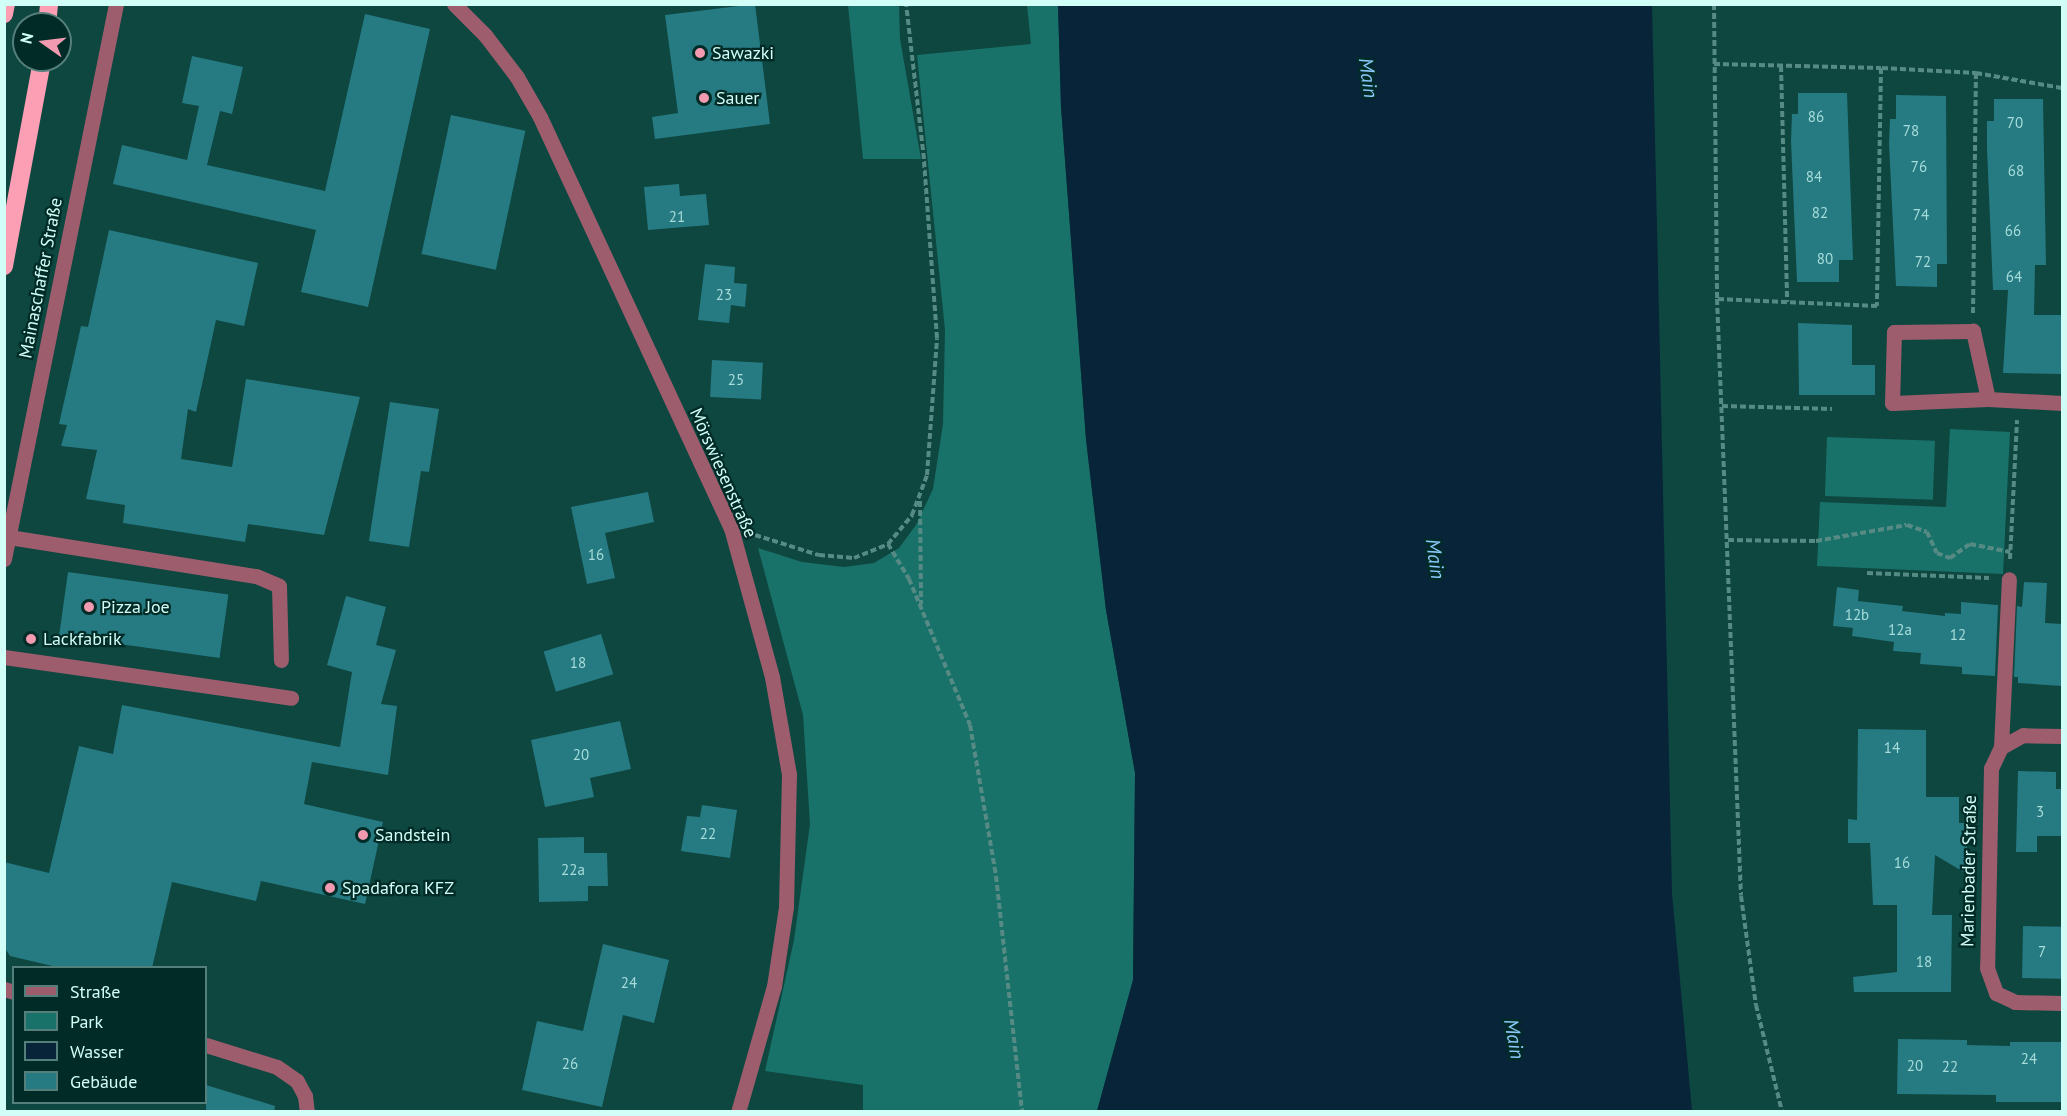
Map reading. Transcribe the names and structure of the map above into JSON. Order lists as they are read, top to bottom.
{
  "streets": {
    "street": ["Mainaschaffer Straße", "Mörswiesenstraße", "Marienbader Straße"]
  },
  "water": ["Main"],
  "places": [
    "Sawazki",
    "Sauer",
    "Pizza Joe",
    "Lackfabrik",
    "Sandstein",
    "Spadafora KFZ"
  ],
  "house_numbers": [
    "86",
    "70",
    "78",
    "76",
    "68",
    "84",
    "82",
    "74",
    "21",
    "66",
    "80",
    "72",
    "64",
    "23",
    "25",
    "16",
    "12b",
    "12a",
    "12",
    "18",
    "14",
    "20",
    "3",
    "22",
    "16",
    "22a",
    "7",
    "18",
    "24",
    "24",
    "26",
    "20",
    "22"
  ],
  "legend": [
    "Straße",
    "Park",
    "Wasser",
    "Gebäude"
  ],
  "north": "left"
}
